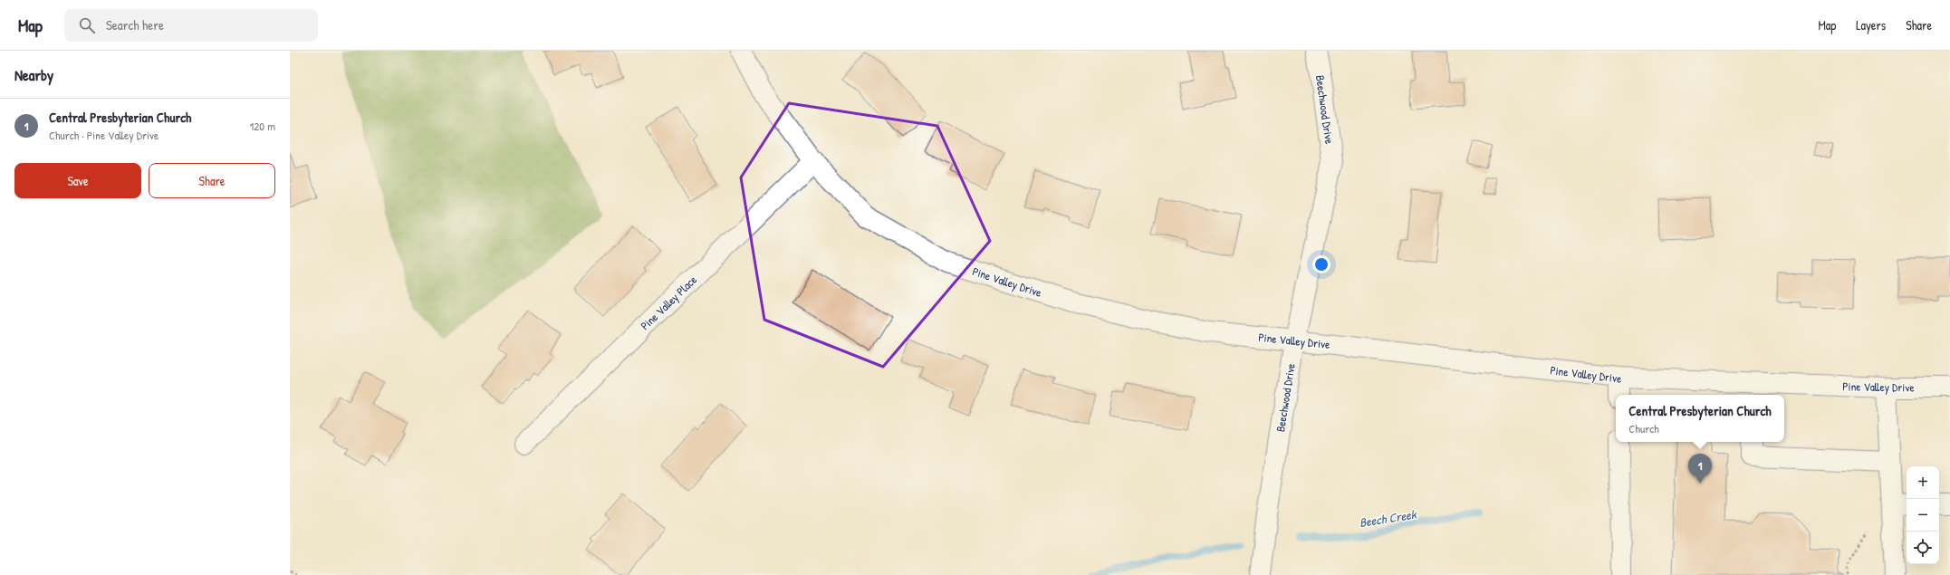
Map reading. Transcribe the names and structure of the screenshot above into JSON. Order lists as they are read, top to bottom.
{
  "streets": {
    "street": ["Beechwood Drive", "Pine Valley Drive", "Pine Valley Place"]
  },
  "crossings": [
    ["Beechwood Drive", "Pine Valley Drive"],
    ["Pine Valley Drive", "Pine Valley Place"]
  ],
  "water": ["Beech Creek"],
  "page": {
    "header": "Map",
    "search": "Search here",
    "nav": ["Map", "Layers", "Share"],
    "heading": "Nearby",
    "list": [
      {
        "mark": "1",
        "name": "Central Presbyterian Church",
        "note": "Church · Pine Valley Drive",
        "value": "120 m"
      }
    ],
    "buttons": ["Save", "Share"],
    "popup": ["Central Presbyterian Church", "Church"],
    "pins": "1",
    "map_buttons": ["+", "−"]
  }
}
